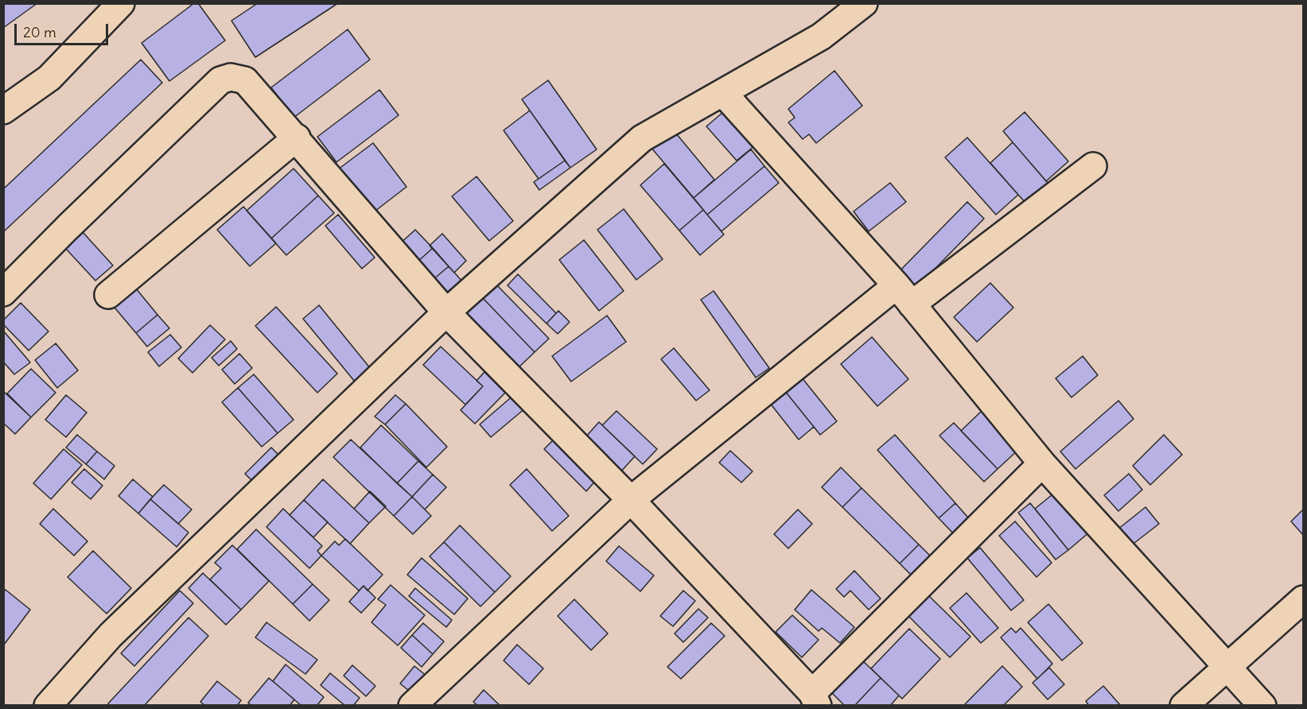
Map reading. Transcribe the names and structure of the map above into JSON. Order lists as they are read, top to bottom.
{
  "scale_bar": "20 m"
}
